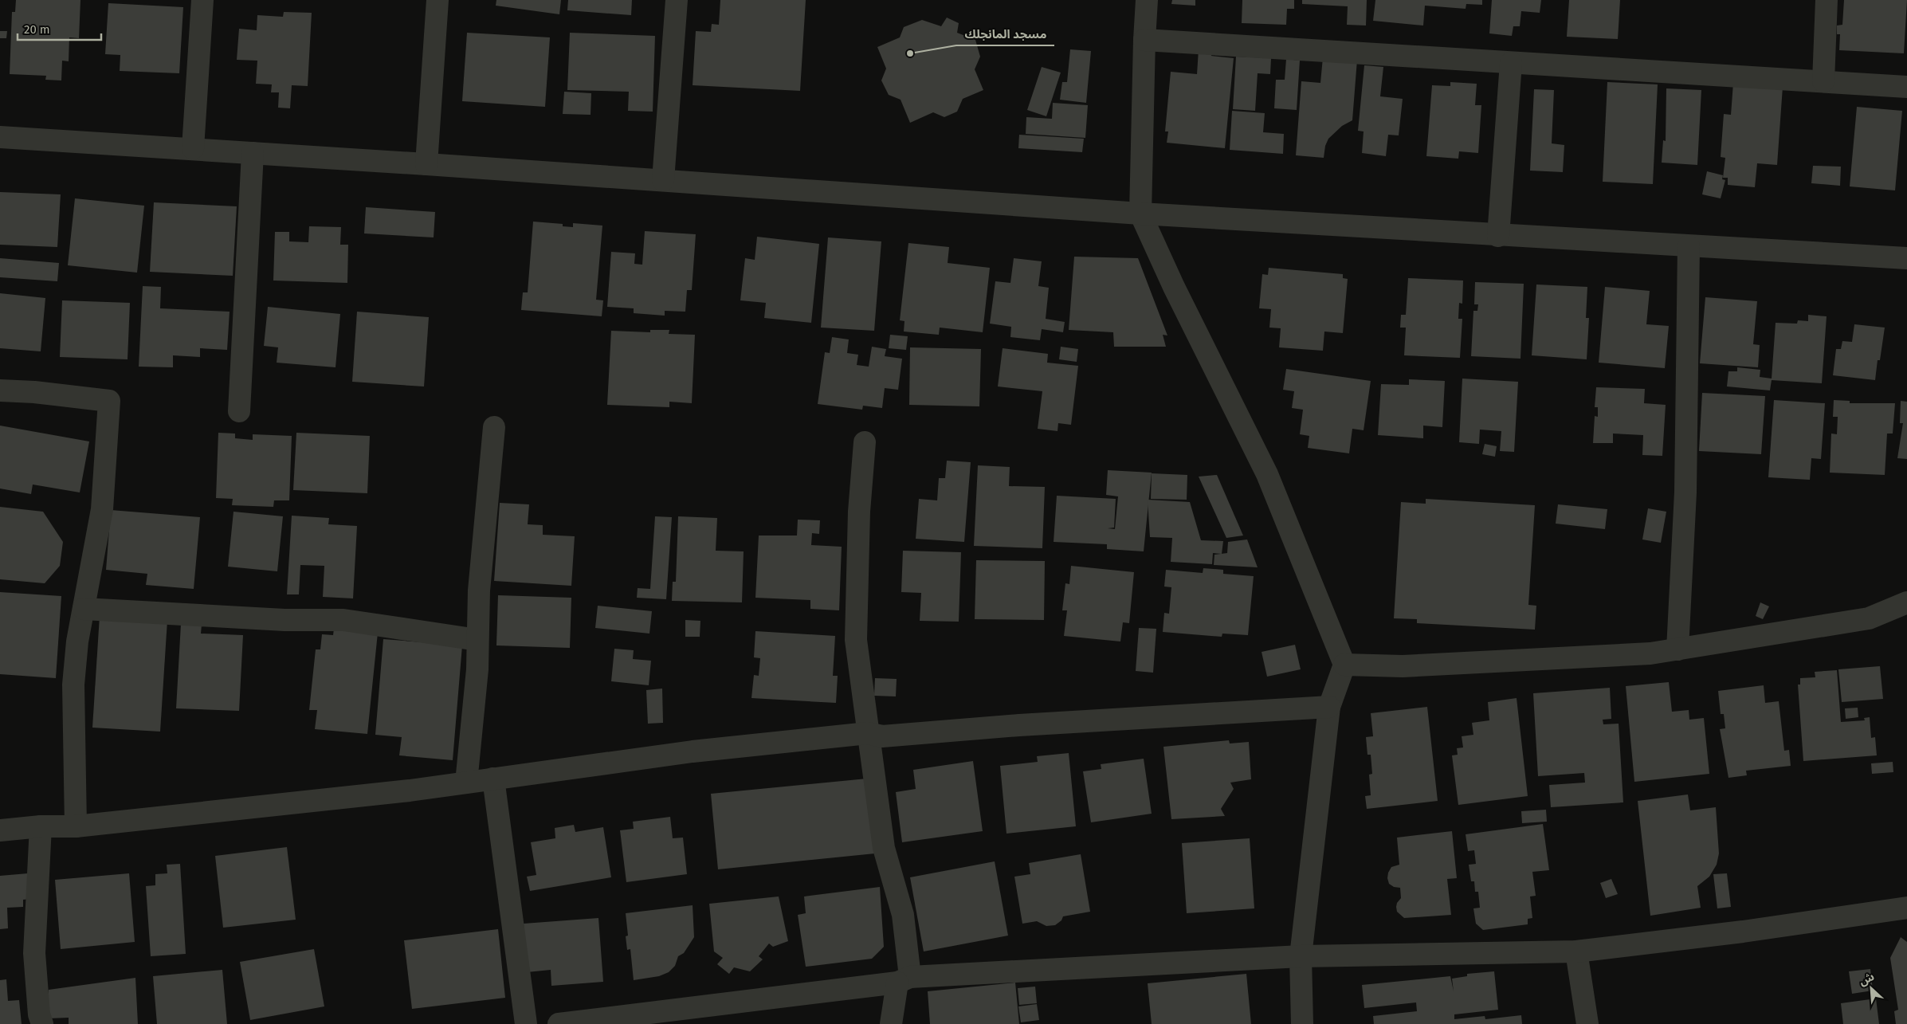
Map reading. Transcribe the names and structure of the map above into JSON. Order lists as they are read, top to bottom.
{
  "places": ["مسجد المانجلك"],
  "scale_bar": "20 m",
  "north": "top left"
}
